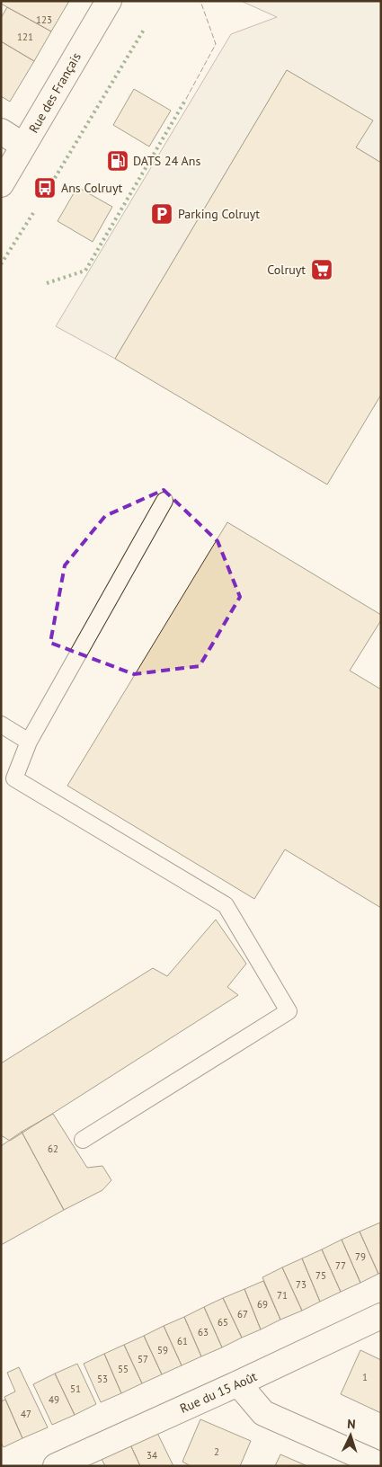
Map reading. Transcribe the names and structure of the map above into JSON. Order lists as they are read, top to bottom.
{
  "streets": {
    "street": ["Rue des Français", "Rue du 15 Août"]
  },
  "places": {
    "fuel station": ["DATS 24 Ans"],
    "bus stop": ["Ans Colruyt"],
    "parking": ["Parking Colruyt"],
    "supermarket": ["Colruyt"]
  },
  "house_numbers": [
    "123",
    "121",
    "62",
    "79",
    "77",
    "75",
    "73",
    "71",
    "69",
    "67",
    "65",
    "63",
    "61",
    "59",
    "57",
    "55",
    "1",
    "53",
    "51",
    "49",
    "47",
    "2",
    "34"
  ],
  "north": "top"
}
